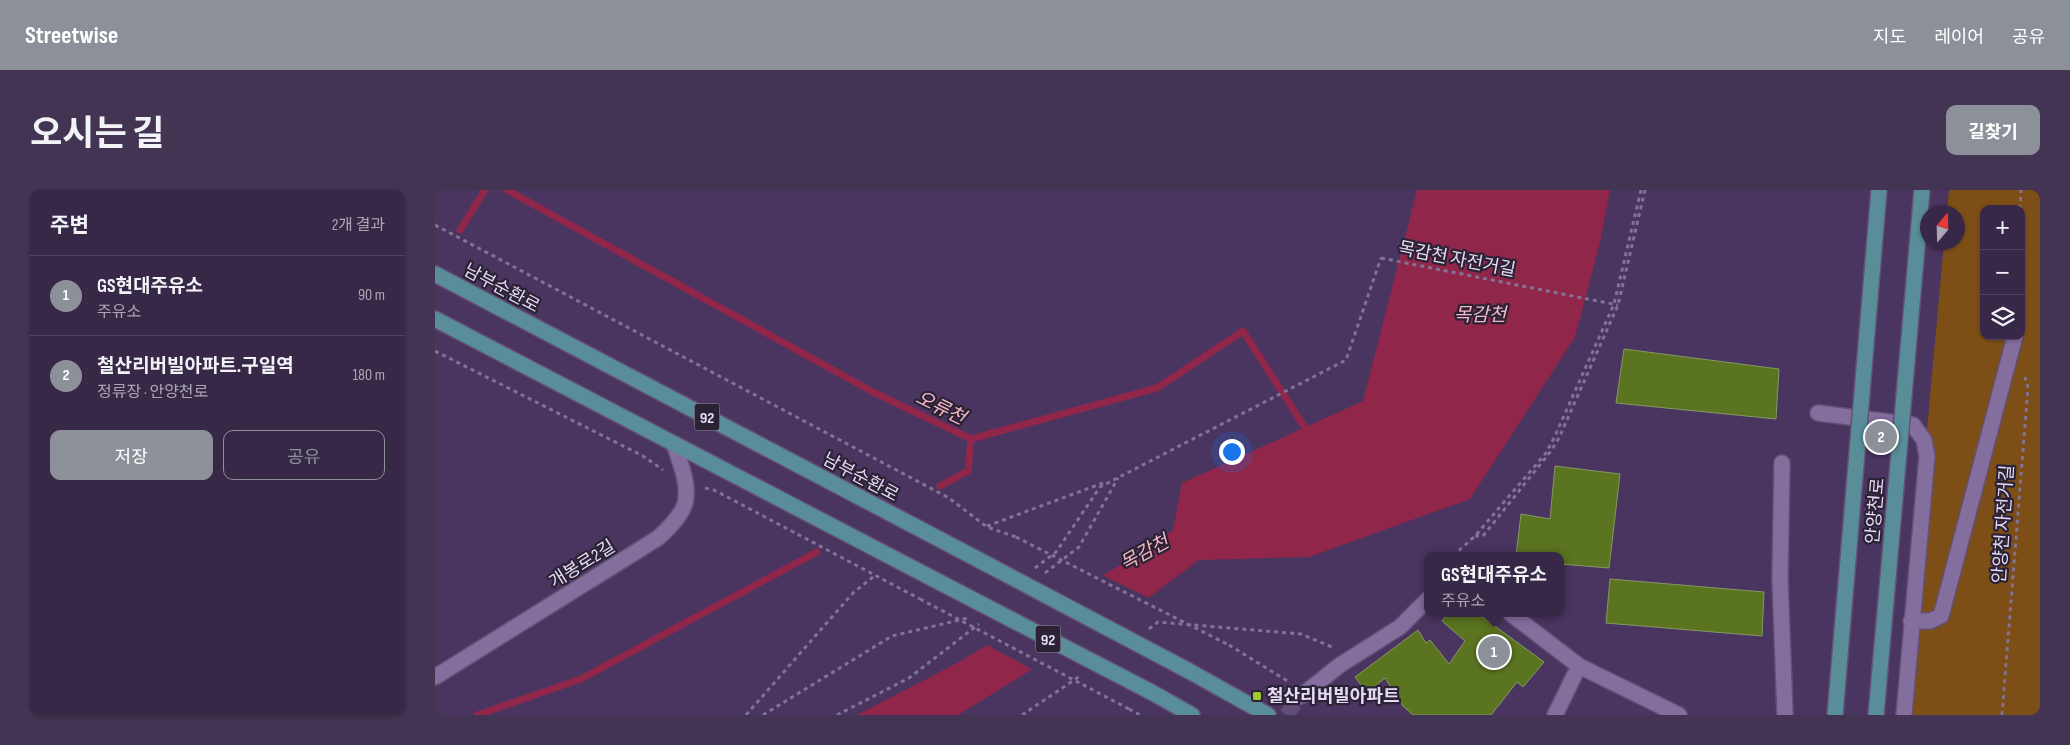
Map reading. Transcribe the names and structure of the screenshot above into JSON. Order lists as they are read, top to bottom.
{
  "streets": {
    "main road": ["남부순환로", "92", "안양천로"],
    "street": ["개봉로2길"],
    "path": ["목감천 자전거길", "안양천 자전거길"]
  },
  "crossings": [
    ["92", "개봉로2길"]
  ],
  "water": ["목감천", "오류천"],
  "places": {
    "transit": ["철산리버빌아파트"]
  },
  "north": "top",
  "page": {
    "header": "Streetwise",
    "nav": ["지도", "레이어", "공유"],
    "title": "오시는 길",
    "buttons": [
      "길찾기",
      ["저장", "공유"]
    ],
    "heading": ["주변", "2개 결과"],
    "map_buttons": ["+", "−"],
    "list": [
      {
        "mark": "1",
        "name": "GS현대주유소",
        "note": "주유소",
        "value": "90 m"
      },
      {
        "mark": "2",
        "name": "철산리버빌아파트.구일역",
        "note": "정류장 · 안양천로",
        "value": "180 m"
      }
    ],
    "pins": ["2", "1"],
    "popup": ["GS현대주유소", "주유소"]
  }
}
